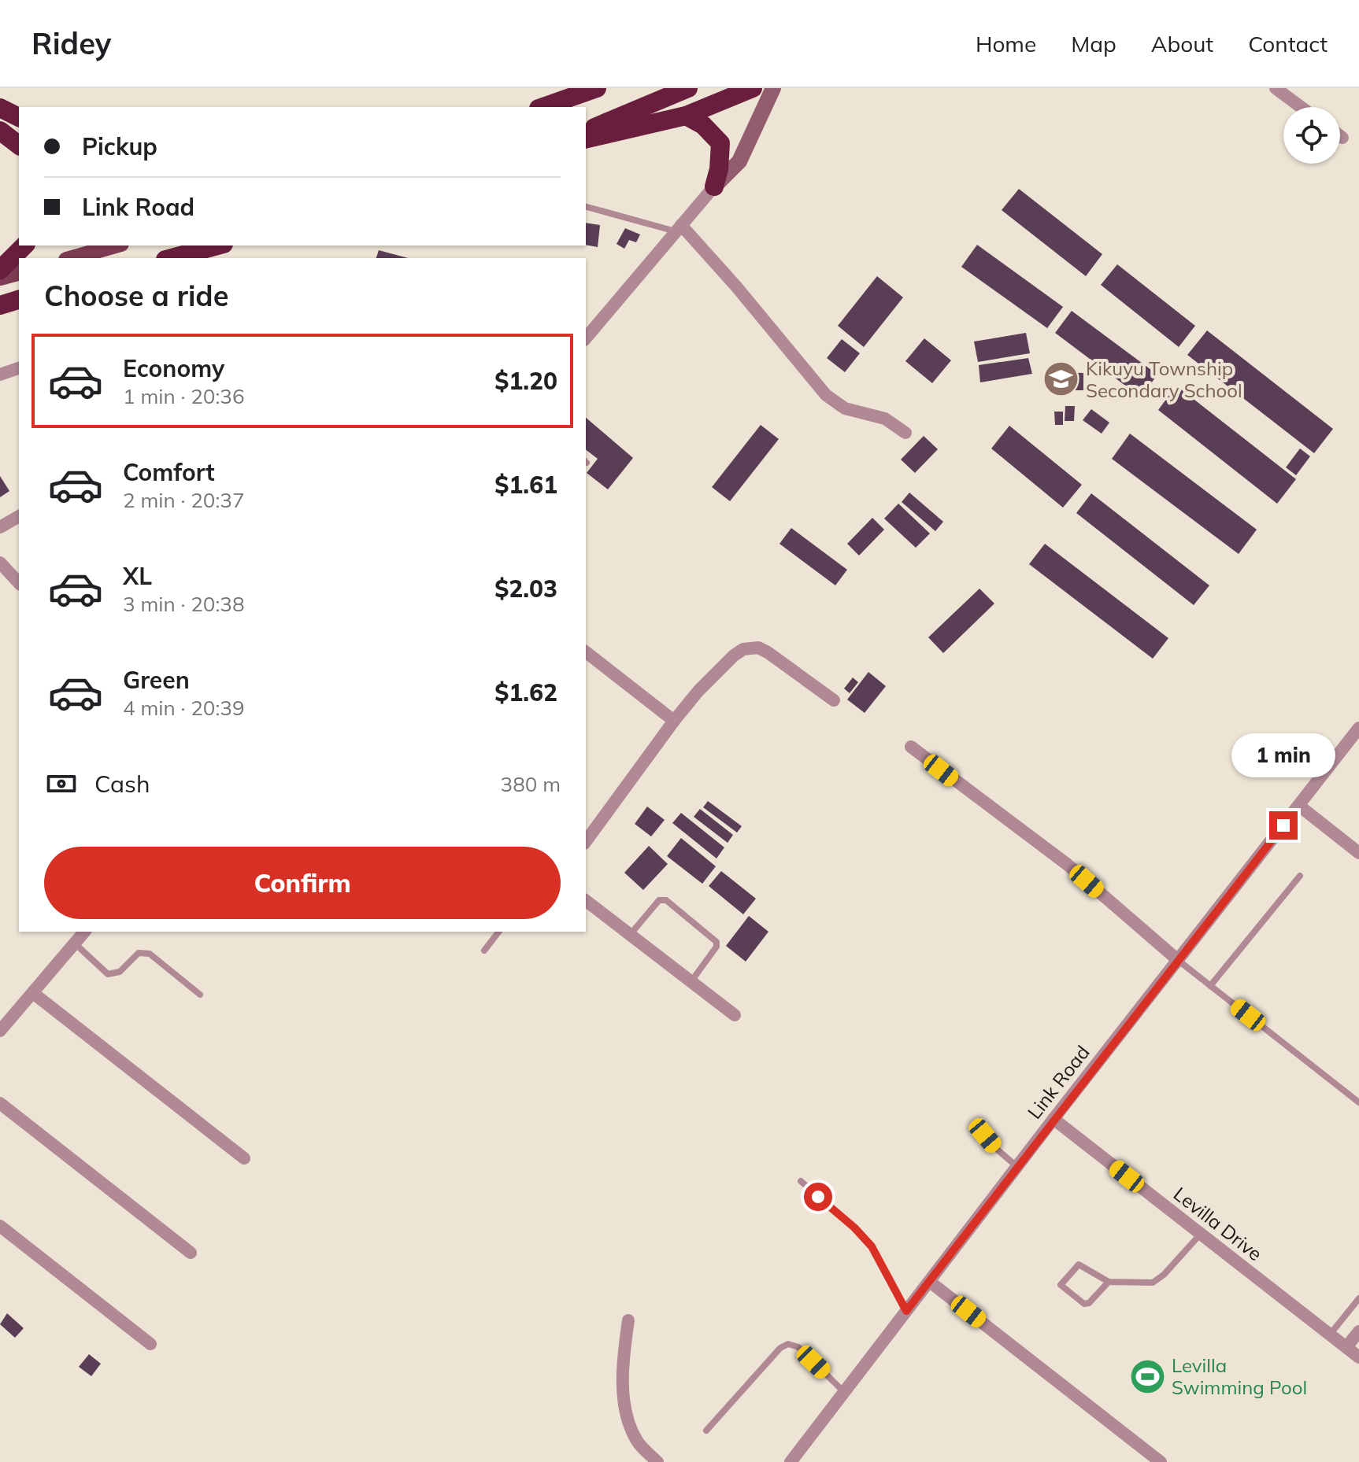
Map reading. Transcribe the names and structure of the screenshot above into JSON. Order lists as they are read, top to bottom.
{
  "streets": {
    "street": ["Link Road", "Levilla Drive"]
  },
  "crossings": [
    ["Link Road", "Levilla Drive"]
  ],
  "places": {
    "school or university": ["Kikuyu Township Secondary School"],
    "sports": ["Levilla Swimming Pool"]
  },
  "page": {
    "header": "Ridey",
    "nav": [
      "Home",
      "Map",
      "About",
      "Contact"
    ],
    "banner": ["Pickup", "Link Road"],
    "heading": "Choose a ride",
    "list": [
      {
        "name": "Economy",
        "note": "1 min · 20:36",
        "value": "$1.20"
      },
      {
        "name": "Comfort",
        "note": "2 min · 20:37",
        "value": "$1.61"
      },
      {
        "name": "XL",
        "note": "3 min · 20:38",
        "value": "$2.03"
      },
      {
        "name": "Green",
        "note": "4 min · 20:39",
        "value": "$1.62"
      }
    ],
    "bubble": "1 min",
    "pay": ["Cash", "380 m"],
    "buttons": "Confirm"
  }
}
